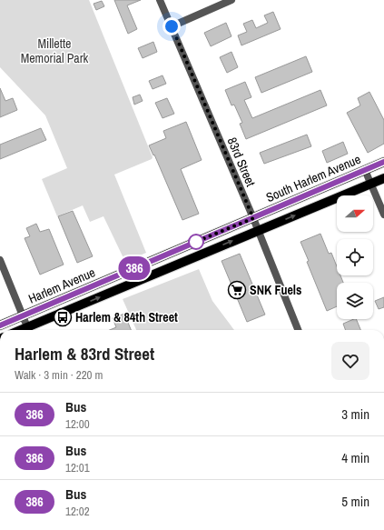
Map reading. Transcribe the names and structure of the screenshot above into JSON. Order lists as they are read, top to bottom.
{
  "streets": {
    "main road": ["South Harlem Avenue", "Harlem Avenue"],
    "street": ["83rd Street"]
  },
  "crossings": [
    ["83rd Street", "South Harlem Avenue"],
    ["83rd Street", "Harlem Avenue"],
    ["South Harlem Avenue", "Harlem Avenue"]
  ],
  "parks": ["Millette Memorial Park"],
  "places": {
    "supermarket": ["SNK Fuels"],
    "bus stop": ["Harlem & 84th Street"]
  },
  "lines": ["bus line 386"],
  "north": "right",
  "page": {
    "on_map": "386",
    "heading": ["Harlem & 83rd Street", "Walk · 3 min · 220 m"],
    "list": [
      {
        "mark": "386",
        "name": "Bus",
        "note": "12:00",
        "value": "3 min"
      },
      {
        "mark": "386",
        "name": "Bus",
        "note": "12:01",
        "value": "4 min"
      },
      {
        "mark": "386",
        "name": "Bus",
        "note": "12:02",
        "value": "5 min"
      }
    ]
  }
}
